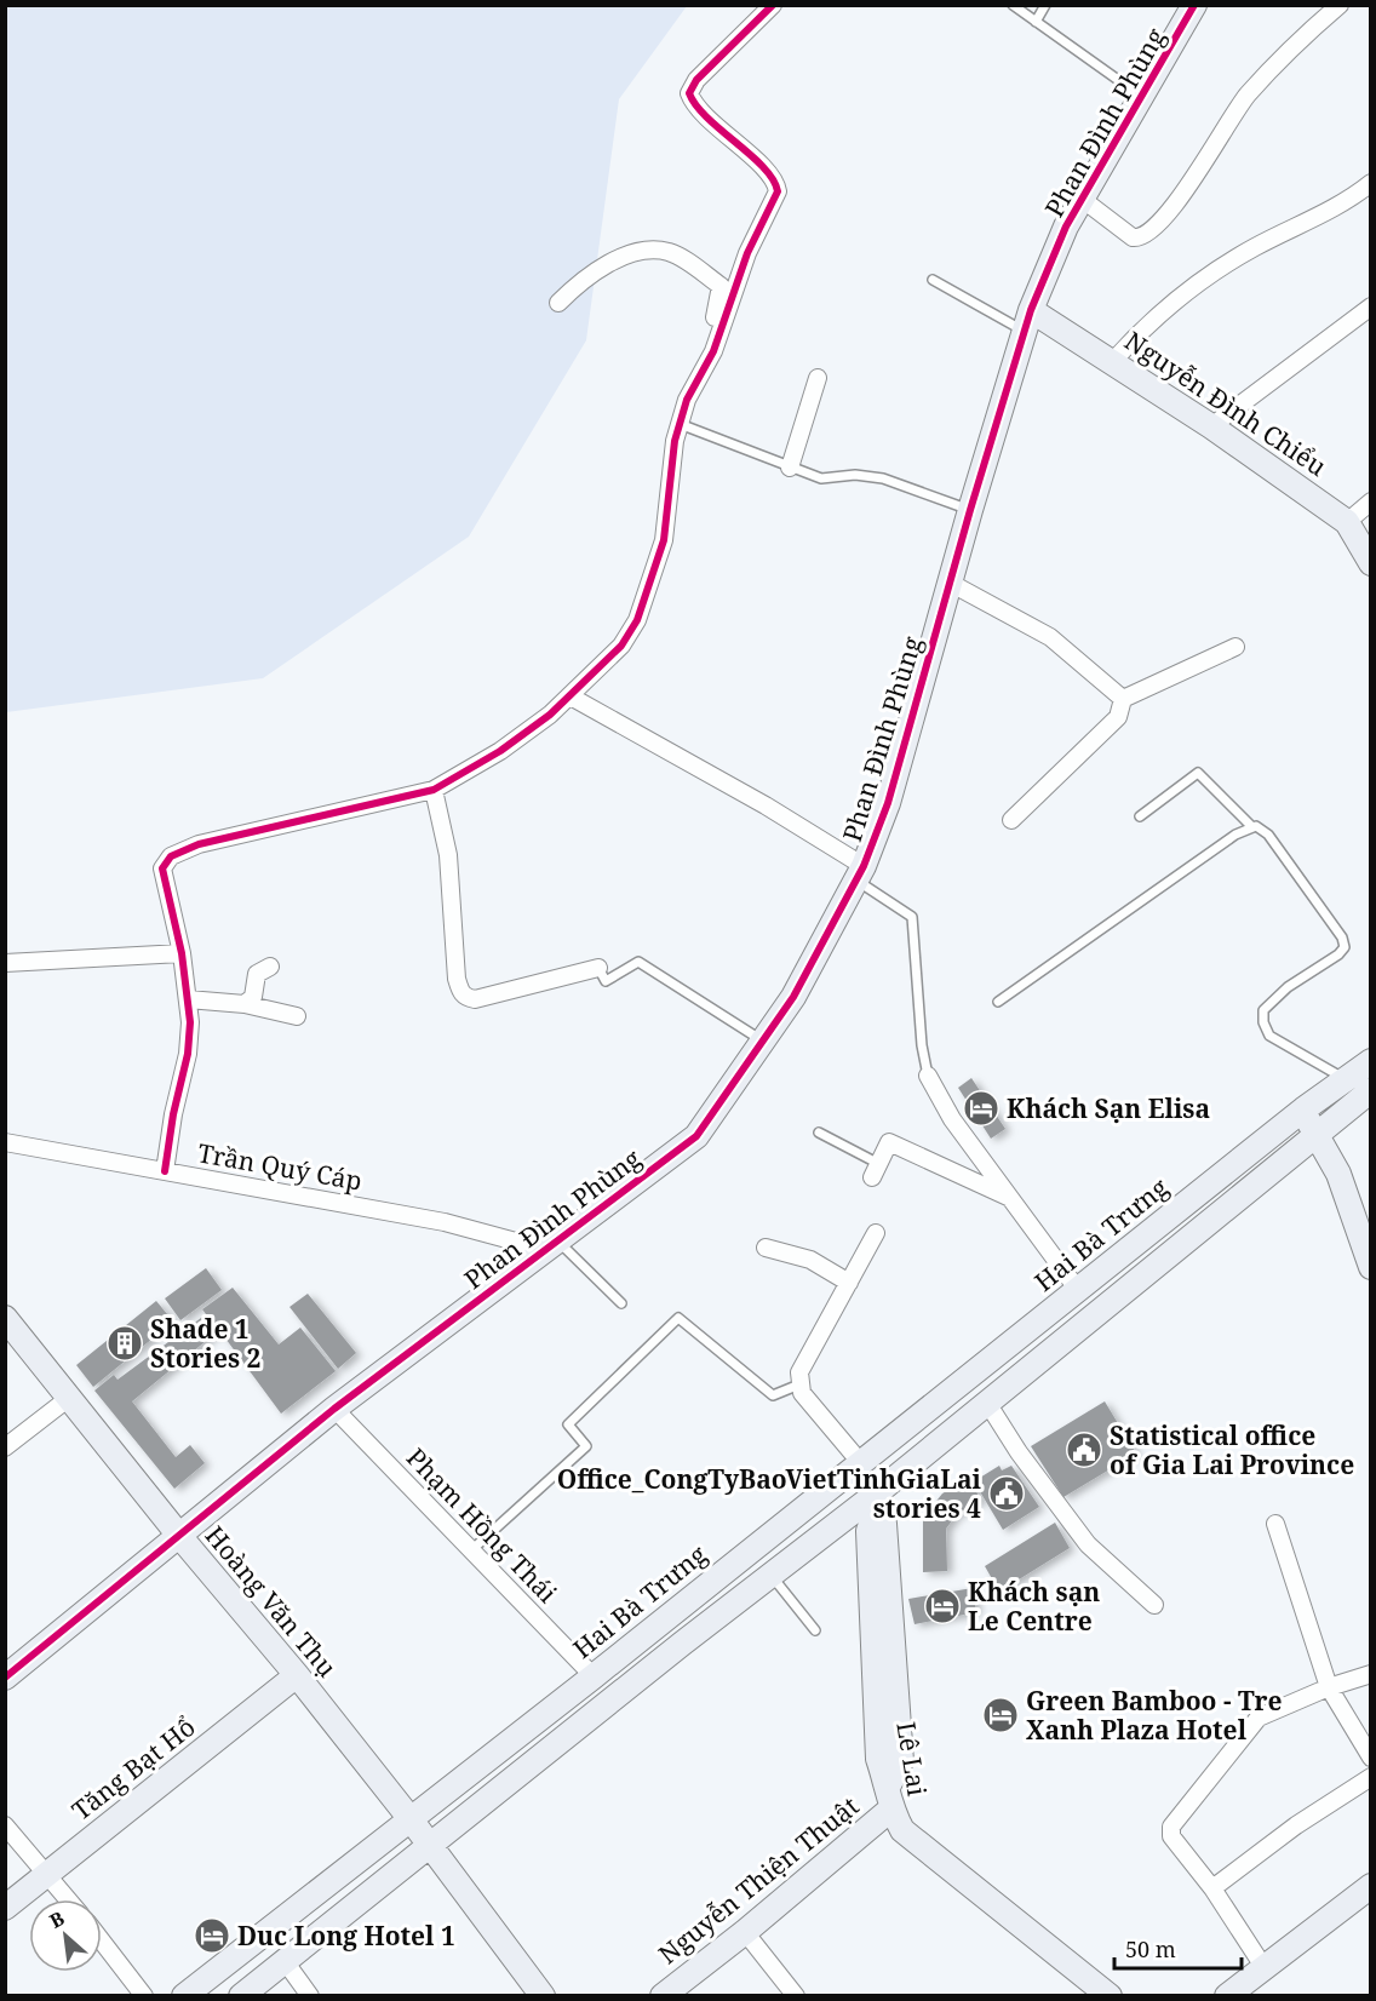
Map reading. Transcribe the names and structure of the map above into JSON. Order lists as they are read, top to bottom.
{
  "streets": {
    "street": [
      "Phan Đình Phùng",
      "Nguyễn Đình Chiểu",
      "Trần Quý Cáp",
      "Hai Bà Trưng",
      "Phạm Hồng Thái",
      "Hoàng Văn Thụ",
      "Lê Lai",
      "Tăng Bạt Hổ",
      "Nguyễn Thiện Thuật"
    ]
  },
  "crossings": [
    ["Phan Đình Phùng", "Nguyễn Đình Chiểu"],
    ["Phan Đình Phùng", "Trần Quý Cáp"],
    ["Phan Đình Phùng", "Phạm Hồng Thái"],
    ["Phan Đình Phùng", "Hoàng Văn Thụ"],
    ["Hai Bà Trưng", "Phạm Hồng Thái"],
    ["Hai Bà Trưng", "Hoàng Văn Thụ"],
    ["Hai Bà Trưng", "Lê Lai"],
    ["Hoàng Văn Thụ", "Tăng Bạt Hổ"],
    ["Lê Lai", "Nguyễn Thiện Thuật"]
  ],
  "places": {
    "hotel": [
      "Khách Sạn Elisa",
      "Khách sạn Le Centre",
      "Green Bamboo - Tre Xanh Plaza Hotel",
      "Duc Long Hotel 1"
    ],
    "building": ["Shade 1 Stories 2"],
    "public building": ["Statistical office of Gia Lai Province", "Office_CongTyBaoVietTinhGiaLai stories 4"]
  },
  "scale_bar": "50 m",
  "north": "top left"
}
